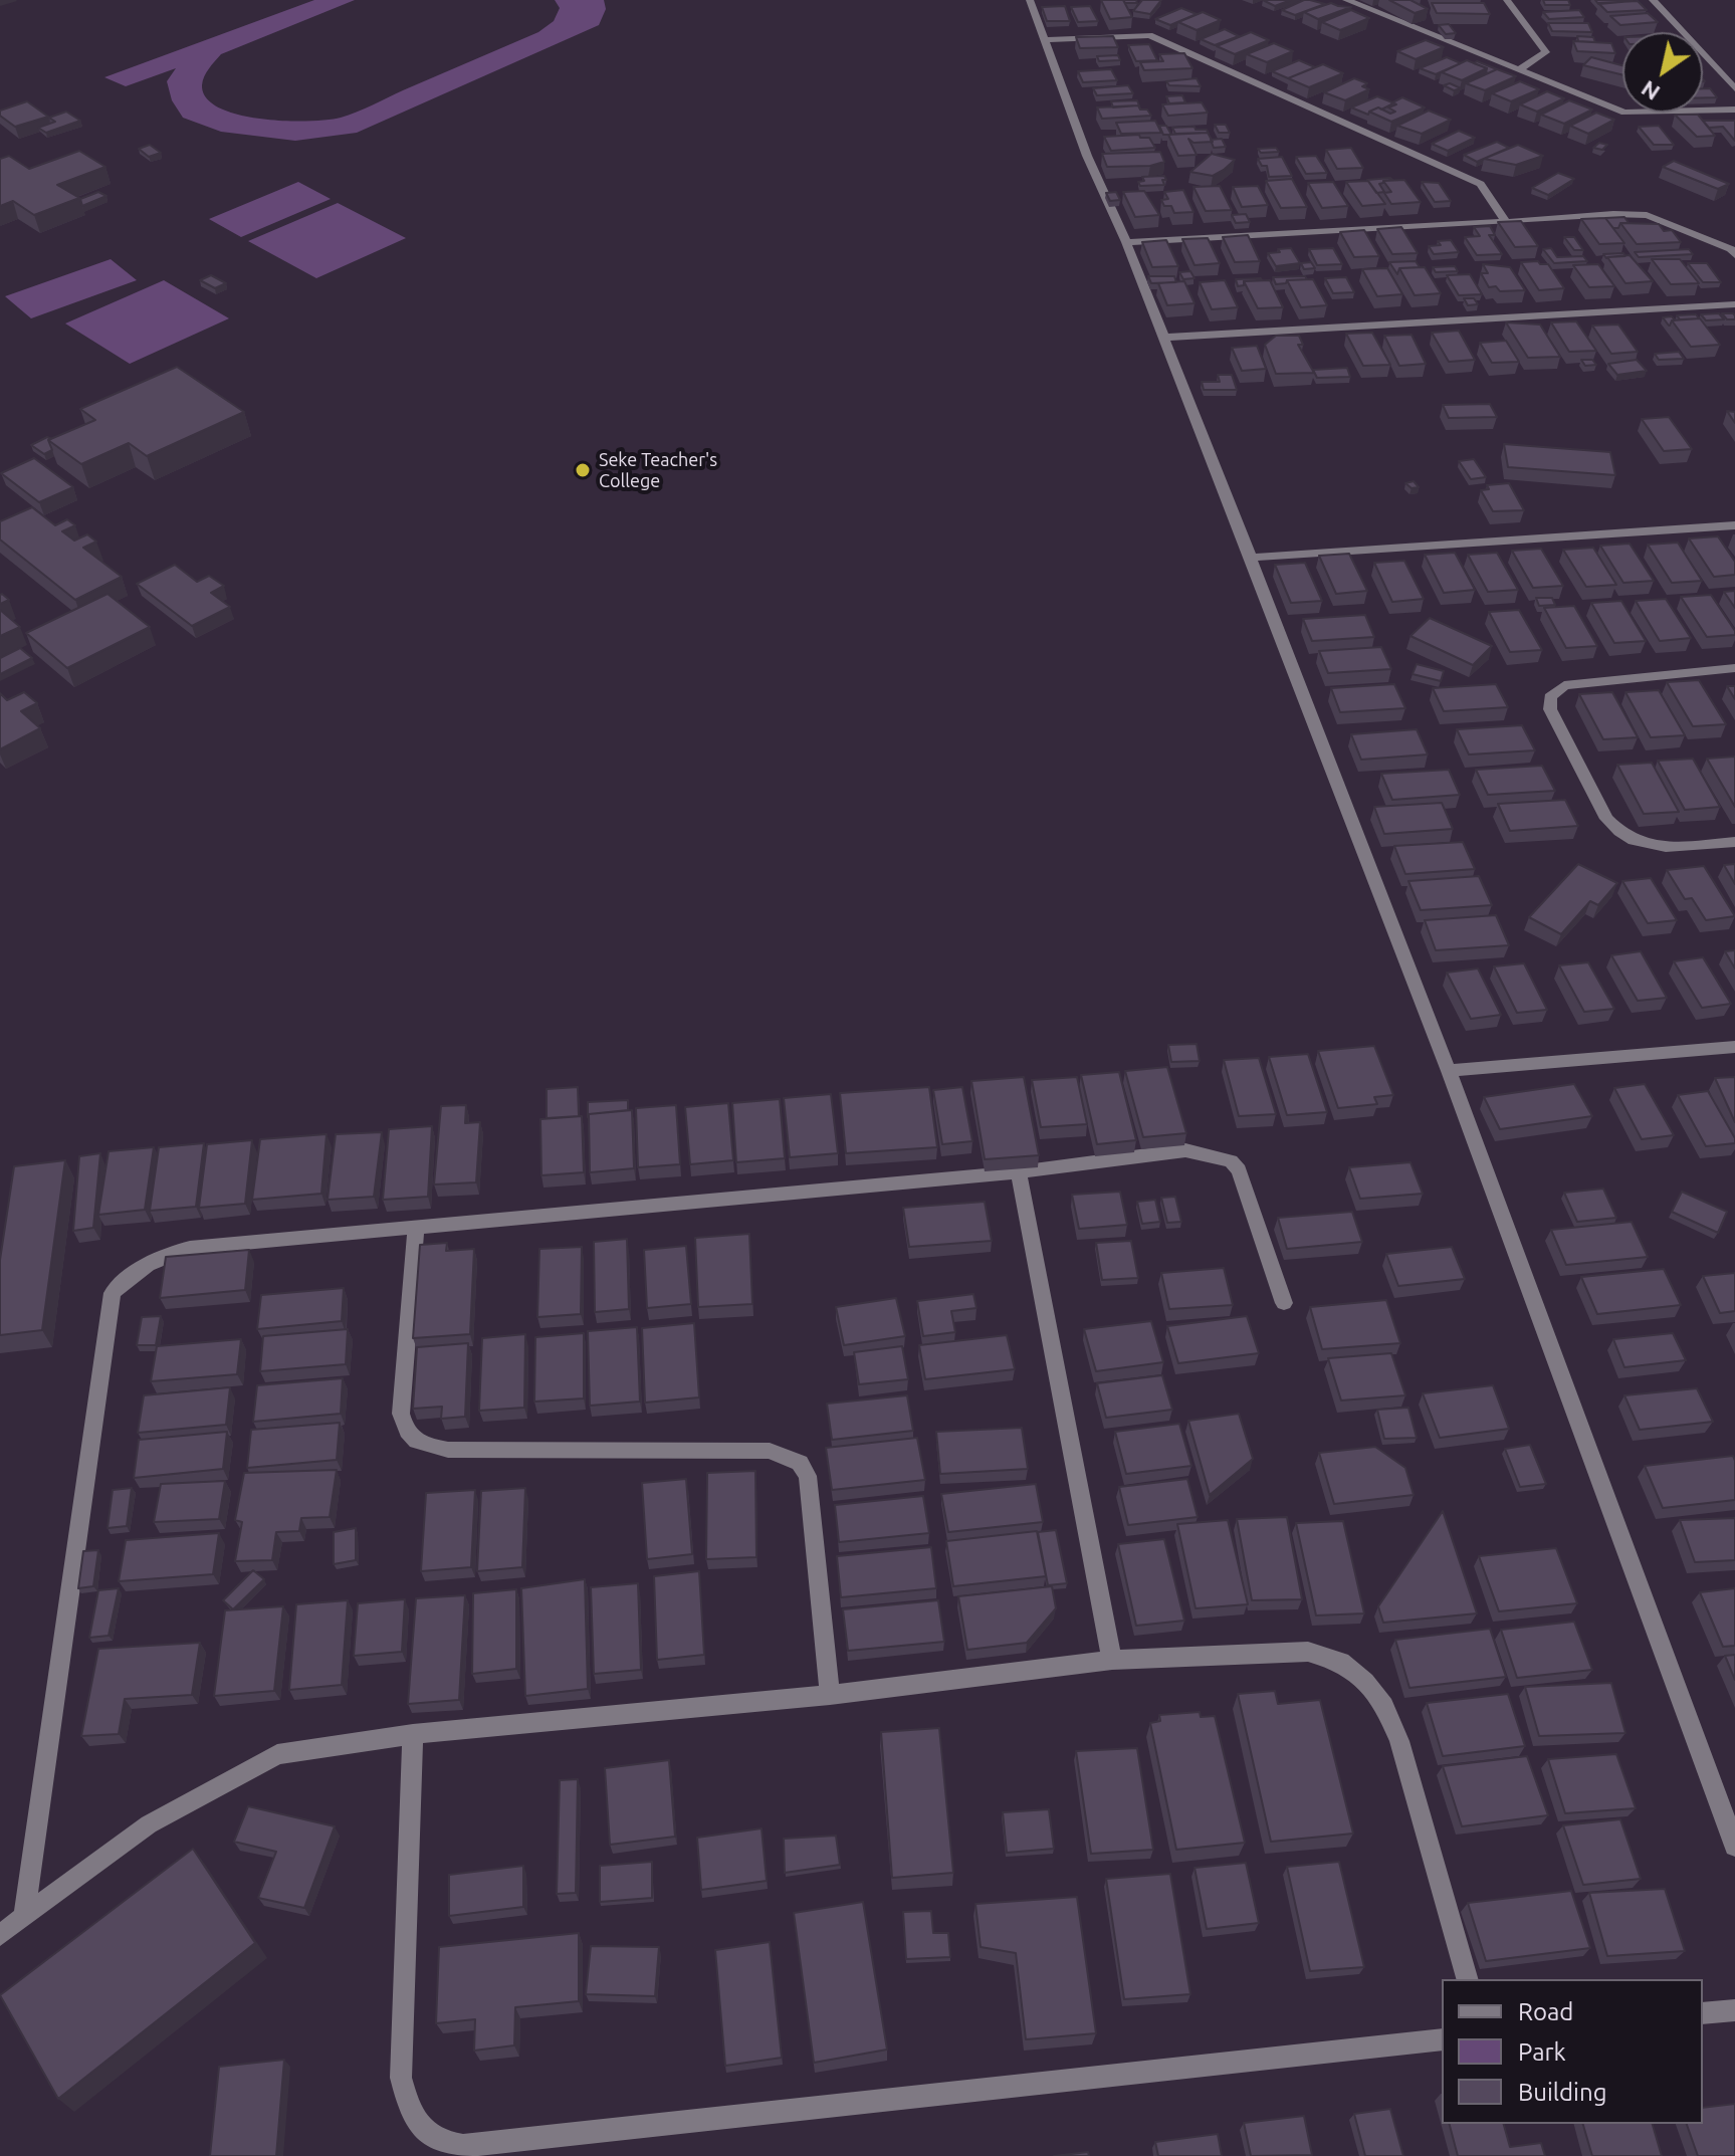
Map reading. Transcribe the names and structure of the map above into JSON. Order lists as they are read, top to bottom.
{
  "places": ["Seke Teacher's College"],
  "legend": ["Road", "Park", "Building"],
  "north": "bottom left"
}
